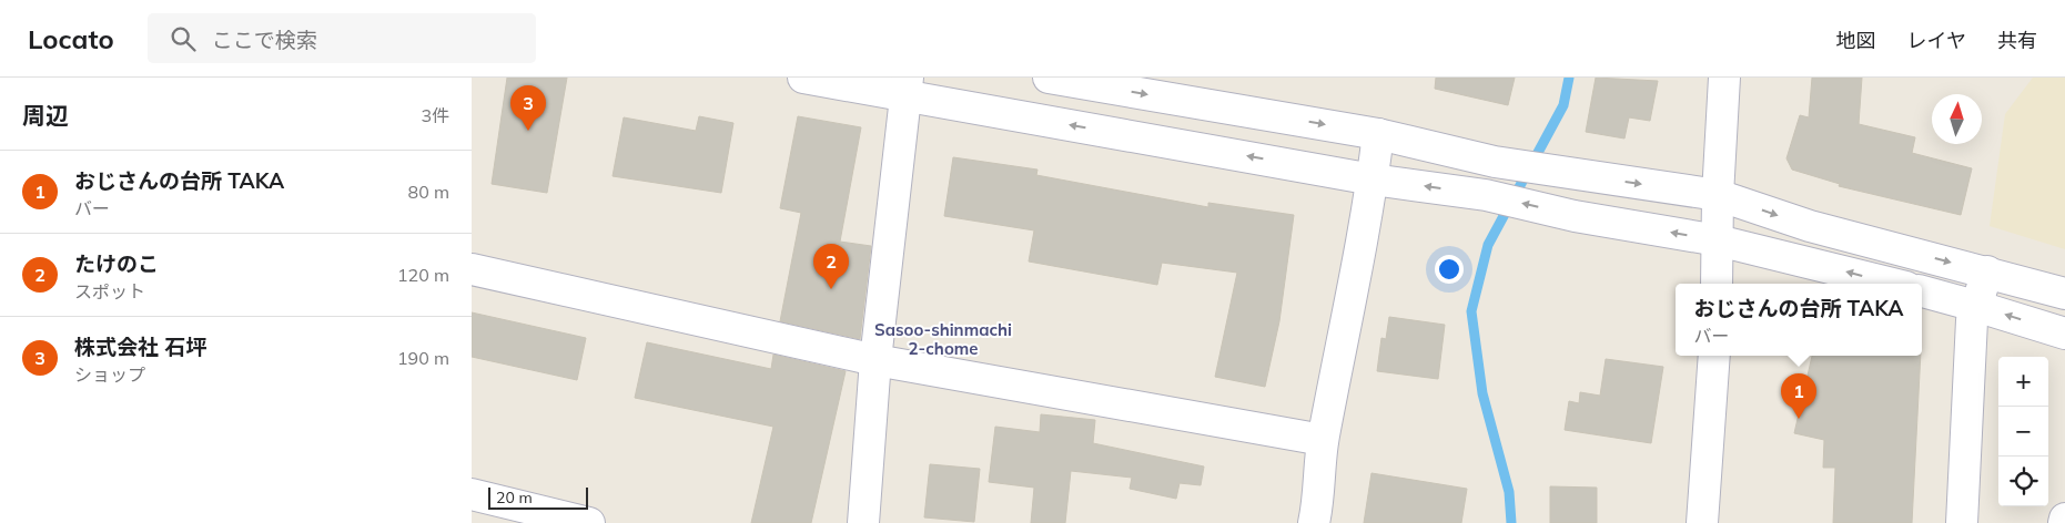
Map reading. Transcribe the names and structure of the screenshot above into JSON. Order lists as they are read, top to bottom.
{
  "districts": ["Sasoo-shinmachi 2-chome"],
  "scale_bar": "20 m",
  "north": "top",
  "page": {
    "header": "Locato",
    "search": "ここで検索",
    "nav": ["地図", "レイヤ", "共有"],
    "heading": ["周辺", "3件"],
    "pins": ["3", "2", "1"],
    "list": [
      {
        "mark": "1",
        "name": "おじさんの台所 TAKA",
        "note": "バー",
        "value": "80 m"
      },
      {
        "mark": "2",
        "name": "たけのこ",
        "note": "スポット",
        "value": "120 m"
      },
      {
        "mark": "3",
        "name": "株式会社 石坪",
        "note": "ショップ",
        "value": "190 m"
      }
    ],
    "popup": ["おじさんの台所 TAKA", "バー"],
    "map_buttons": ["+", "−"],
    "scale": "20 m"
  }
}
